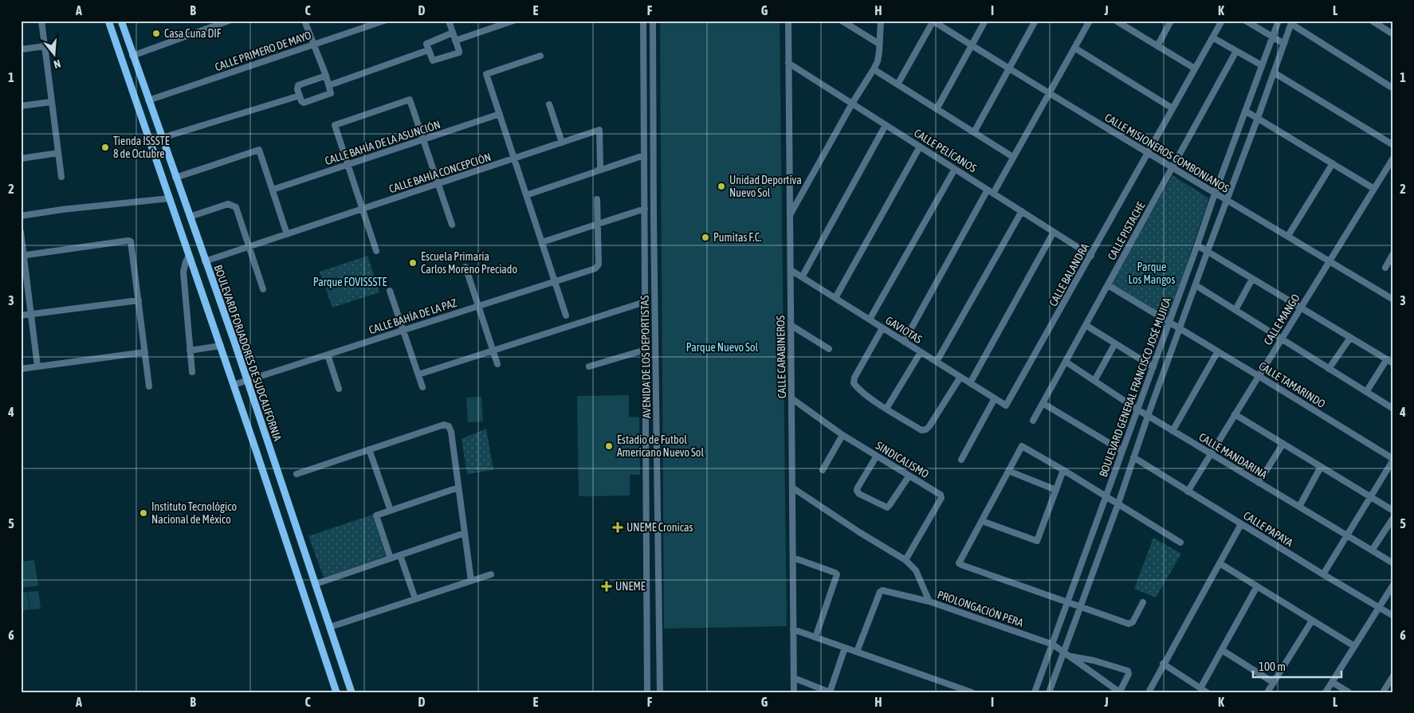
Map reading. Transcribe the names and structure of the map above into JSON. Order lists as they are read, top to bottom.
{
  "streets": {
    "main road": ["BOULEVARD FORJADORES DE SUDCALIFORNIA"],
    "street": [
      "CALLE PRIMERO DE MAYO",
      "CALLE BAHÍA DE LA ASUNCIÓN",
      "CALLE PELÍCANOS",
      "CALLE MISIONEROS COMBONIANOS",
      "CALLE BAHÍA CONCEPCIÓN",
      "CALLE PISTACHE",
      "CALLE BALANDRA",
      "CALLE BAHÍA DE LA PAZ",
      "CALLE MANGO",
      "GAVIOTAS",
      "AVENIDA DE LOS DEPORTISTAS",
      "CALLE CARABINEROS",
      "CALLE TAMARINDO",
      "BOULEVARD GENERAL FRANCISCO JOSÉ MUJICA",
      "CALLE MANDARINA",
      "SINDICALISMO",
      "CALLE PAPAYA",
      "PROLONGACIÓN PERA"
    ]
  },
  "crossings": [
    ["CALLE PRIMERO DE MAYO", "BOULEVARD FORJADORES DE SUDCALIFORNIA"],
    ["CALLE PELÍCANOS", "CALLE BALANDRA"],
    ["CALLE PELÍCANOS", "CALLE CARABINEROS"],
    ["CALLE MISIONEROS COMBONIANOS", "CALLE PISTACHE"],
    ["CALLE MISIONEROS COMBONIANOS", "CALLE BALANDRA"],
    ["CALLE MISIONEROS COMBONIANOS", "CALLE MANGO"],
    ["CALLE MISIONEROS COMBONIANOS", "BOULEVARD GENERAL FRANCISCO JOSÉ MUJICA"],
    ["CALLE BAHÍA CONCEPCIÓN", "BOULEVARD FORJADORES DE SUDCALIFORNIA"],
    ["CALLE PISTACHE", "CALLE TAMARINDO"],
    ["CALLE PISTACHE", "CALLE MANDARINA"],
    ["CALLE BALANDRA", "GAVIOTAS"],
    ["CALLE BAHÍA DE LA PAZ", "BOULEVARD FORJADORES DE SUDCALIFORNIA"],
    ["CALLE MANGO", "CALLE TAMARINDO"],
    ["CALLE MANGO", "CALLE MANDARINA"],
    ["CALLE MANGO", "CALLE PAPAYA"],
    ["GAVIOTAS", "CALLE CARABINEROS"],
    ["CALLE CARABINEROS", "SINDICALISMO"],
    ["CALLE CARABINEROS", "PROLONGACIÓN PERA"],
    ["CALLE TAMARINDO", "BOULEVARD GENERAL FRANCISCO JOSÉ MUJICA"],
    ["BOULEVARD GENERAL FRANCISCO JOSÉ MUJICA", "CALLE MANDARINA"],
    ["BOULEVARD GENERAL FRANCISCO JOSÉ MUJICA", "CALLE PAPAYA"],
    ["BOULEVARD GENERAL FRANCISCO JOSÉ MUJICA", "PROLONGACIÓN PERA"],
    ["SINDICALISMO", "PROLONGACIÓN PERA"]
  ],
  "parks": ["Parque Los Mangos", "Parque FOVISSSTE", "Parque Nuevo Sol"],
  "places": {
    "other": [
      "Casa Cuna DIF",
      "Tienda ISSSTE 8 de Octubre",
      "Unidad Deportiva Nuevo Sol",
      "Pumitas F.C.",
      "Escuela Primaria Carlos Moreno Preciado",
      "Estadio de Futbol Americano Nuevo Sol",
      "Instituto Tecnológico Nacional de México"
    ],
    "health": ["UNEME Cronicas", "UNEME"]
  },
  "scale_bar": "100 m",
  "north": "bottom",
  "grid": {
    "columns": [
      "A",
      "B",
      "C",
      "D",
      "E",
      "F",
      "G",
      "H",
      "I",
      "J",
      "K",
      "L"
    ],
    "rows": [
      "1",
      "2",
      "3",
      "4",
      "5",
      "6"
    ]
  }
}
